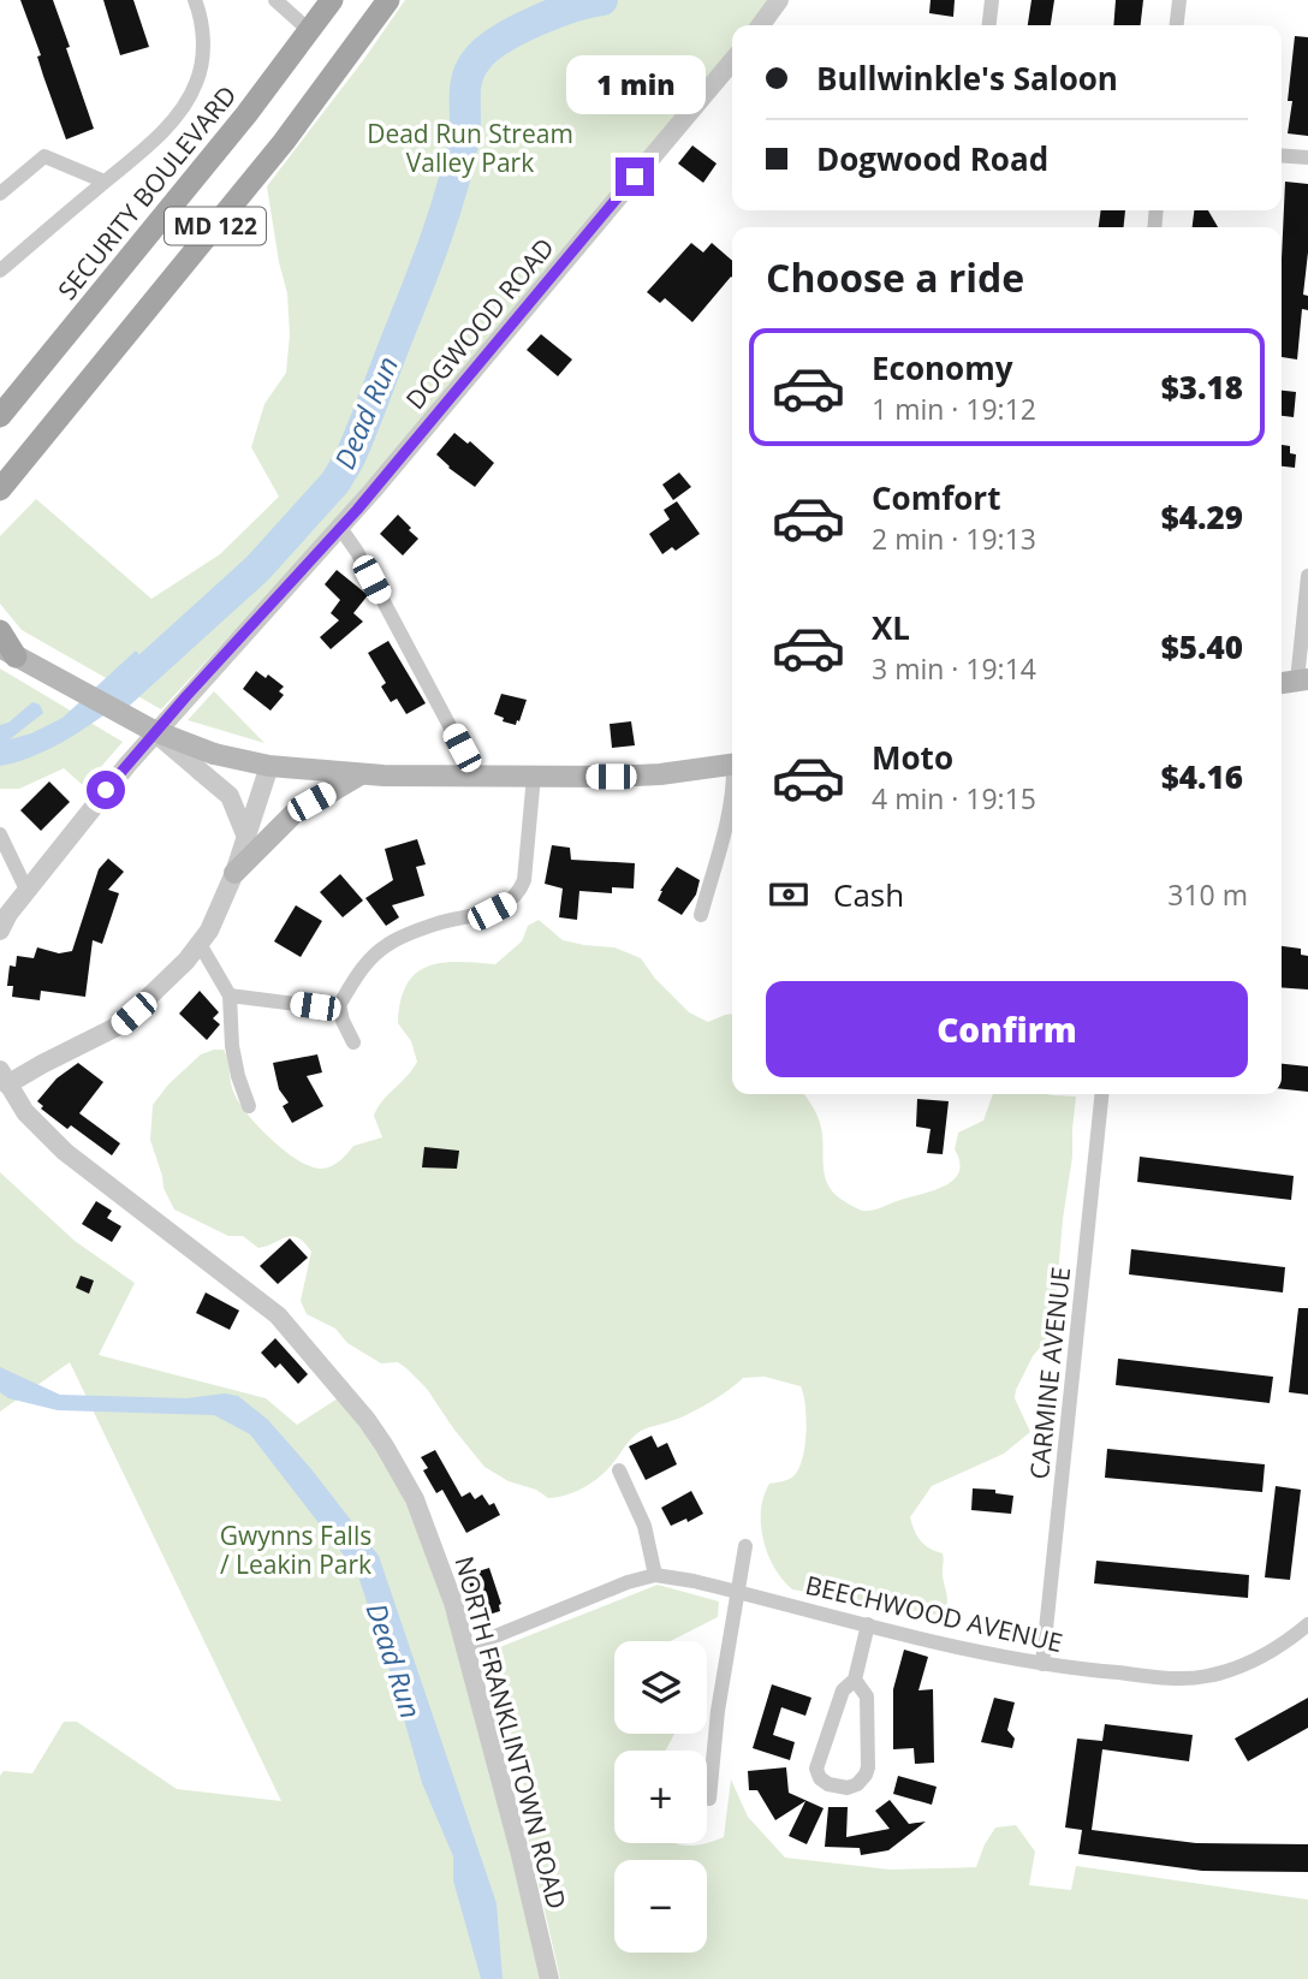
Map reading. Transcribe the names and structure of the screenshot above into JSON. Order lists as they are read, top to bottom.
{
  "streets": {
    "main road": ["SECURITY BOULEVARD", "MD 122"],
    "street": [
      "DOGWOOD ROAD",
      "CARMINE AVENUE",
      "BEECHWOOD AVENUE",
      "NORTH FRANKLINTOWN ROAD"
    ]
  },
  "crossings": [
    ["CARMINE AVENUE", "BEECHWOOD AVENUE"]
  ],
  "water": ["Dead Run"],
  "parks": ["Dead Run Stream Valley Park", "Gwynns Falls / Leakin Park"],
  "page": {
    "banner": ["Bullwinkle's Saloon", "Dogwood Road"],
    "bubble": "1 min",
    "heading": "Choose a ride",
    "list": [
      {
        "name": "Economy",
        "note": "1 min · 19:12",
        "value": "$3.18"
      },
      {
        "name": "Comfort",
        "note": "2 min · 19:13",
        "value": "$4.29"
      },
      {
        "name": "XL",
        "note": "3 min · 19:14",
        "value": "$5.40"
      },
      {
        "name": "Moto",
        "note": "4 min · 19:15",
        "value": "$4.16"
      }
    ],
    "pay": ["Cash", "310 m"],
    "buttons": "Confirm",
    "map_buttons": ["+", "−"]
  }
}
